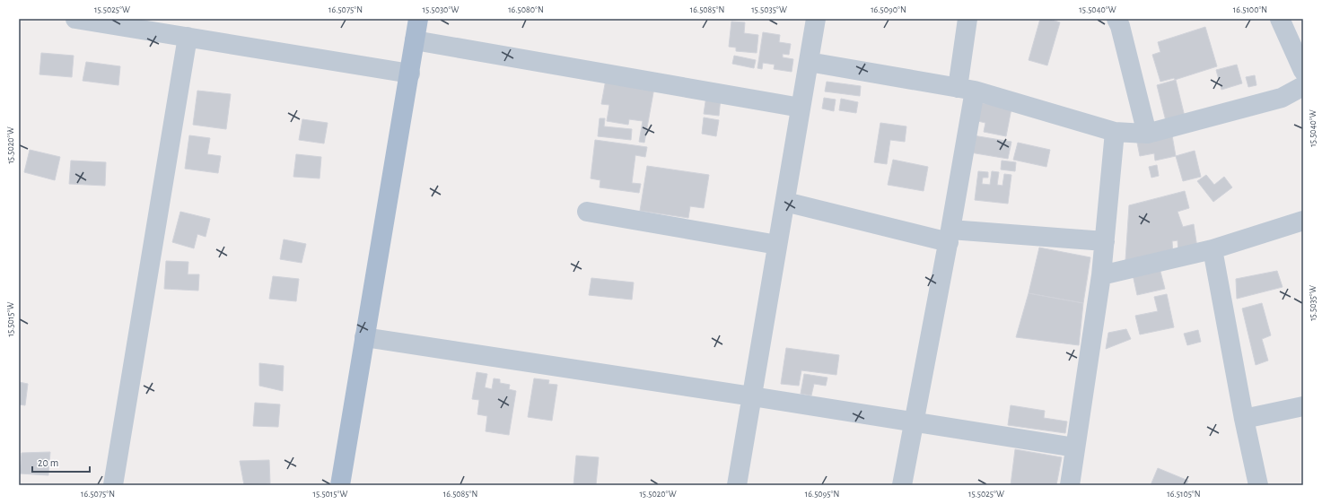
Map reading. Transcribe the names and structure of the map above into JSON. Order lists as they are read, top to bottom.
{
  "scale_bar": "20 m",
  "coordinates": [
    "15.5025°W",
    "16.5075°N",
    "15.5030°W",
    "16.5080°N",
    "16.5085°N",
    "15.5035°W",
    "16.5090°N",
    "15.5040°W",
    "16.5100°N",
    "15.5020°W",
    "15.5015°W",
    "16.5095°N",
    "16.5105°N"
  ]
}
